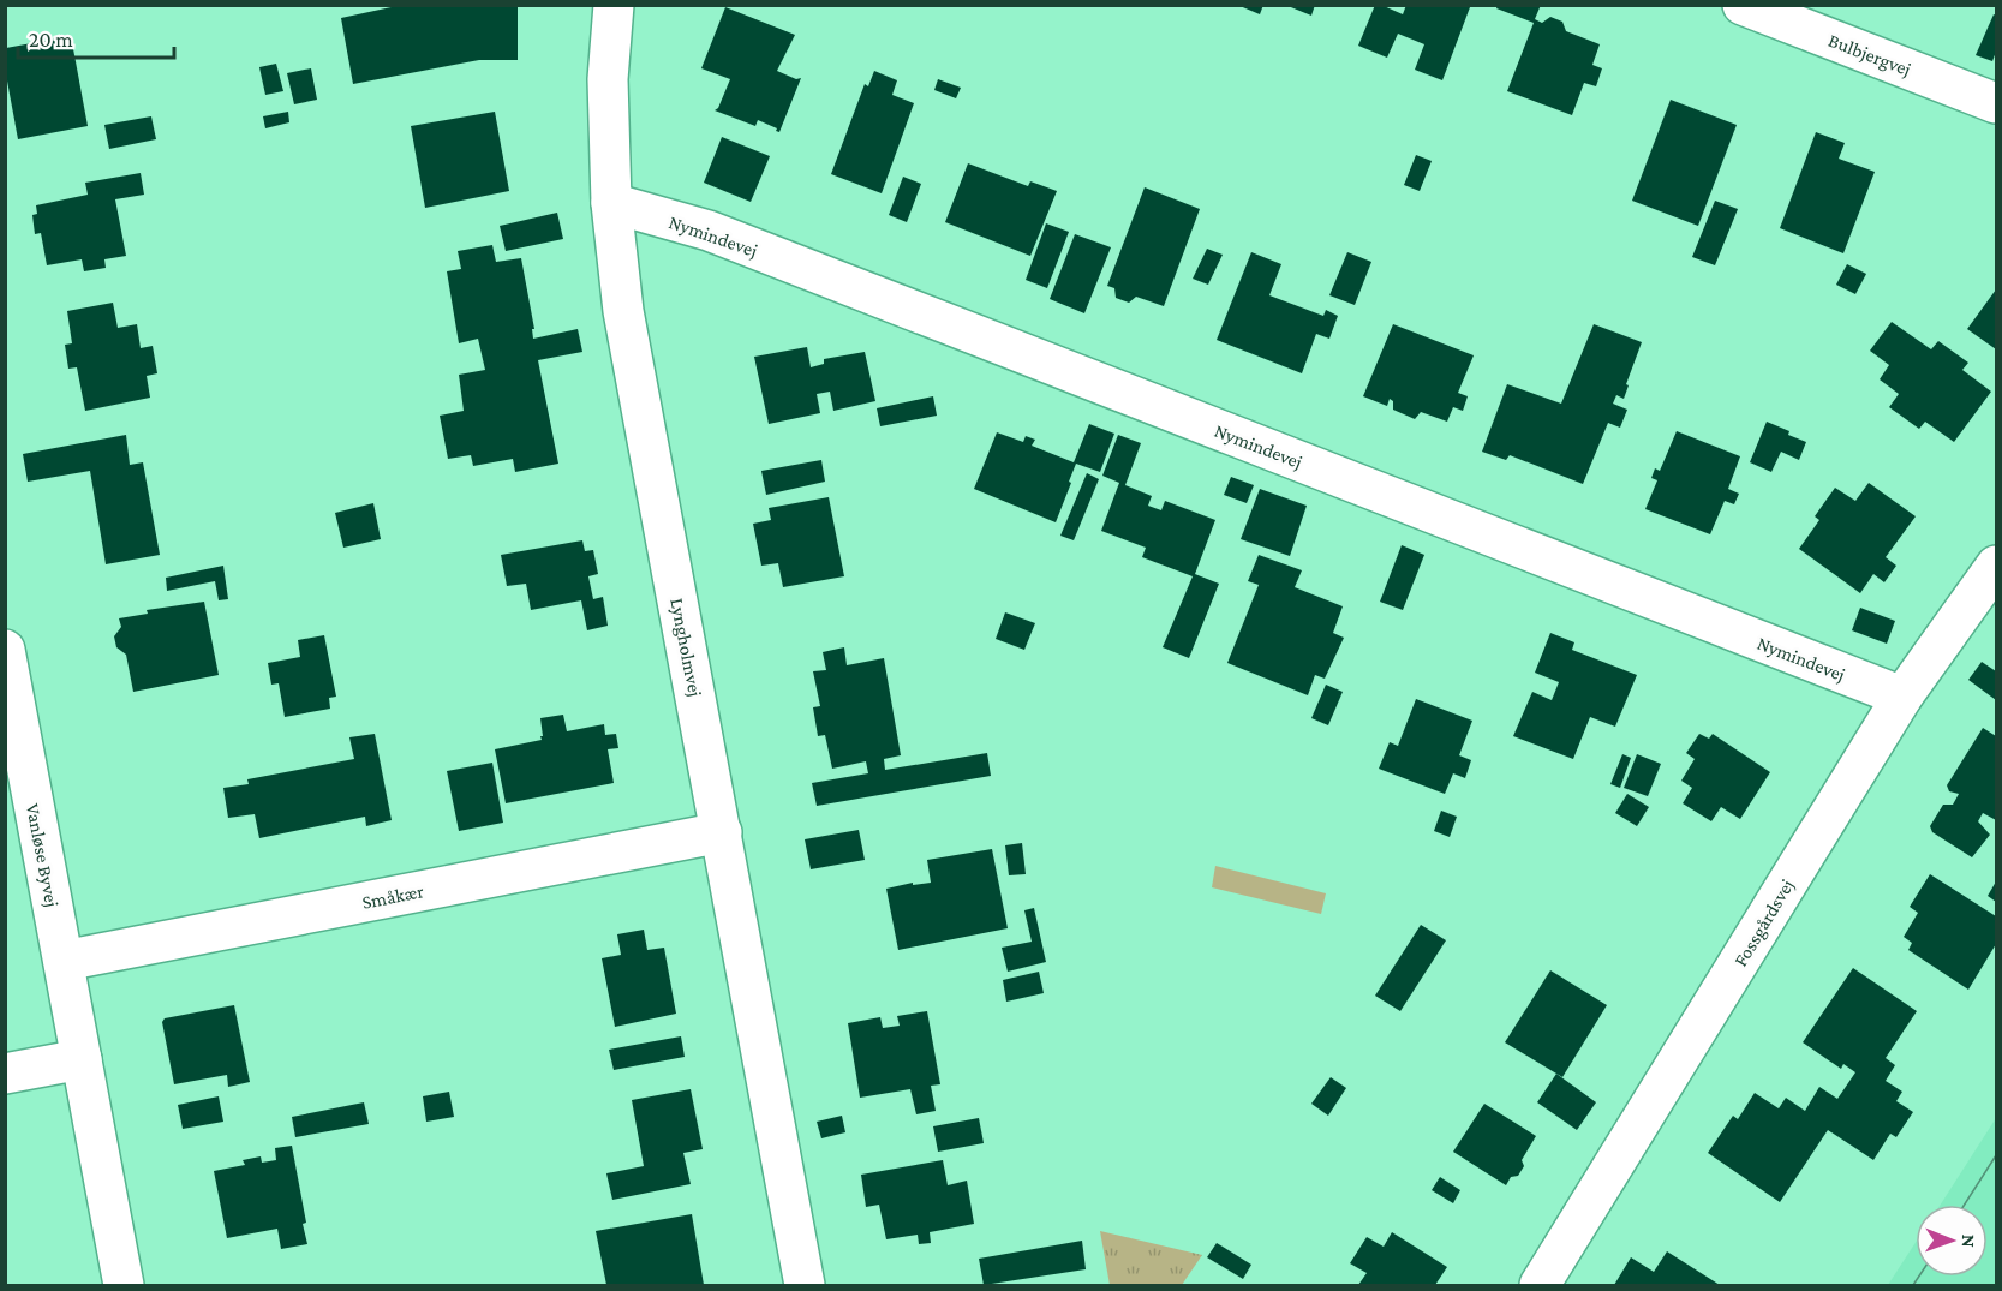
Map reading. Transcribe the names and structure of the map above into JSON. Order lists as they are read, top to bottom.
{
  "streets": {
    "street": [
      "Bulbjergvej",
      "Nymindevej",
      "Lyngholmvej",
      "Vanløse Byvej",
      "Småkær",
      "Fossgårdsvej"
    ]
  },
  "crossings": [
    ["Nymindevej", "Lyngholmvej"],
    ["Nymindevej", "Fossgårdsvej"],
    ["Lyngholmvej", "Småkær"],
    ["Vanløse Byvej", "Småkær"]
  ],
  "scale_bar": "20 m",
  "north": "right"
}
